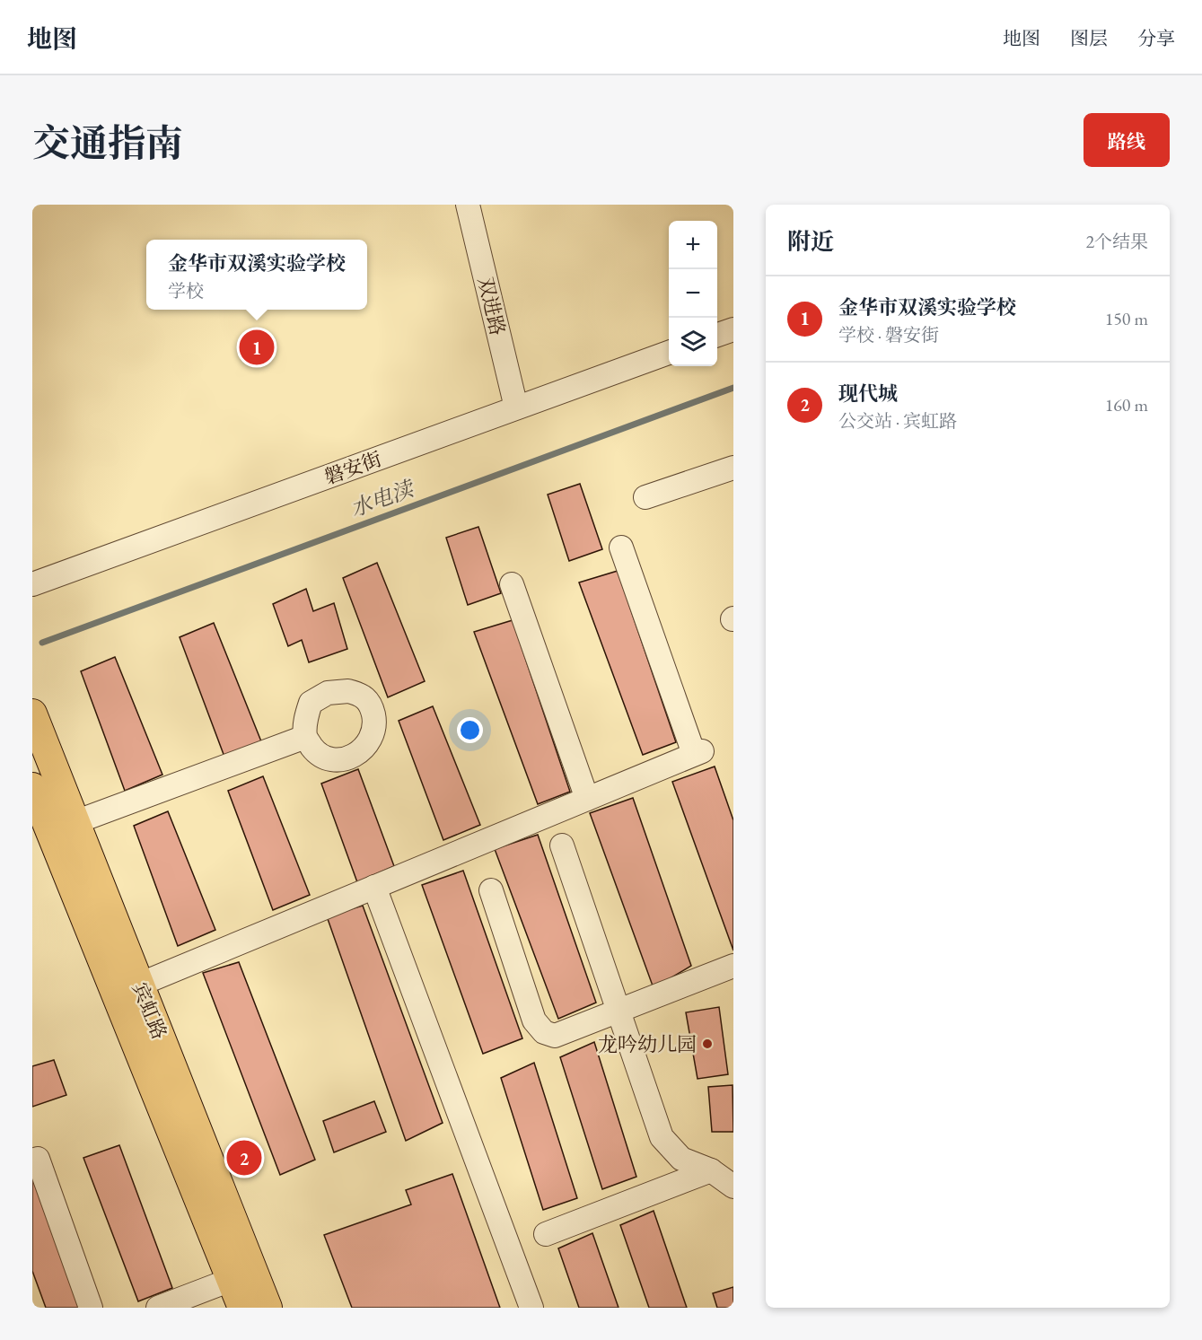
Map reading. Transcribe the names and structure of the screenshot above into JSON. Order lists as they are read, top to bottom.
{
  "streets": {
    "main road": ["宾虹路"],
    "street": ["双进路", "磐安街"]
  },
  "crossings": [
    ["双进路", "磐安街"]
  ],
  "water": ["水电渎"],
  "places": ["龙吟幼儿园"],
  "page": {
    "header": "地图",
    "nav": ["地图", "图层", "分享"],
    "title": "交通指南",
    "buttons": "路线",
    "heading": ["附近", "2个结果"],
    "map_buttons": ["+", "−"],
    "popup": ["金华市双溪实验学校", "学校"],
    "list": [
      {
        "mark": "1",
        "name": "金华市双溪实验学校",
        "note": "学校 · 磐安街",
        "value": "150 m"
      },
      {
        "mark": "2",
        "name": "现代城",
        "note": "公交站 · 宾虹路",
        "value": "160 m"
      }
    ],
    "pins": ["1", "2"]
  }
}
